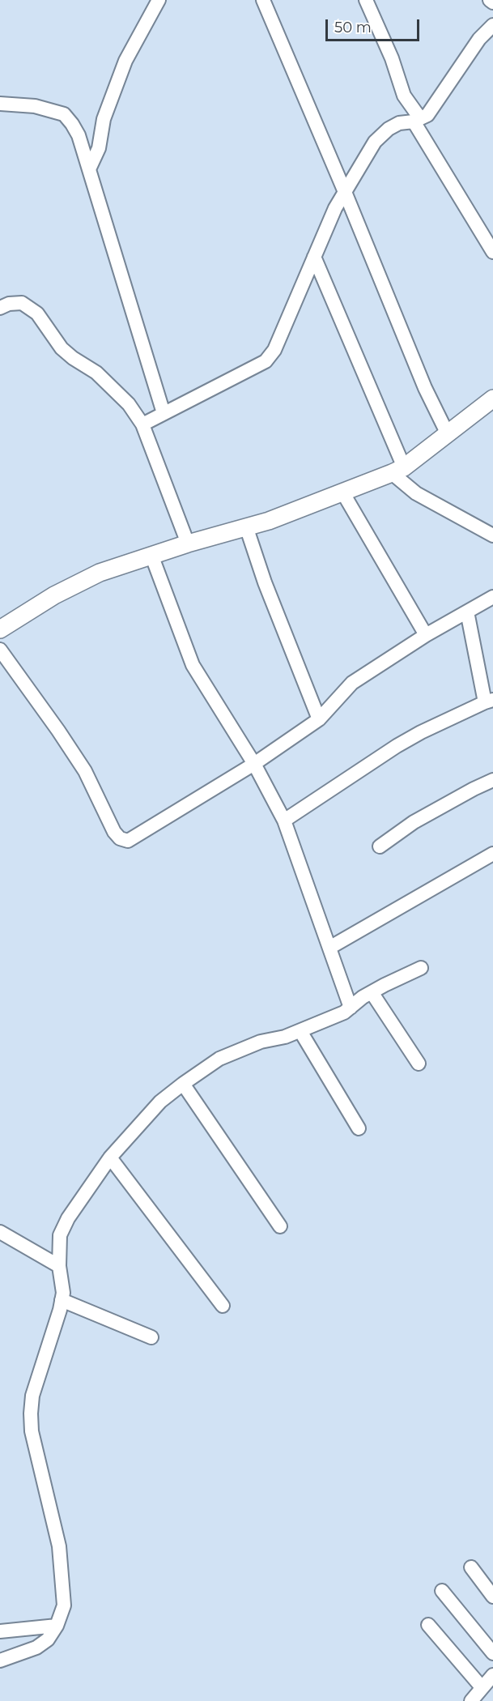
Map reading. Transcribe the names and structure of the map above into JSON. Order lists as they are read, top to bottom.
{
  "scale_bar": "50 m"
}
